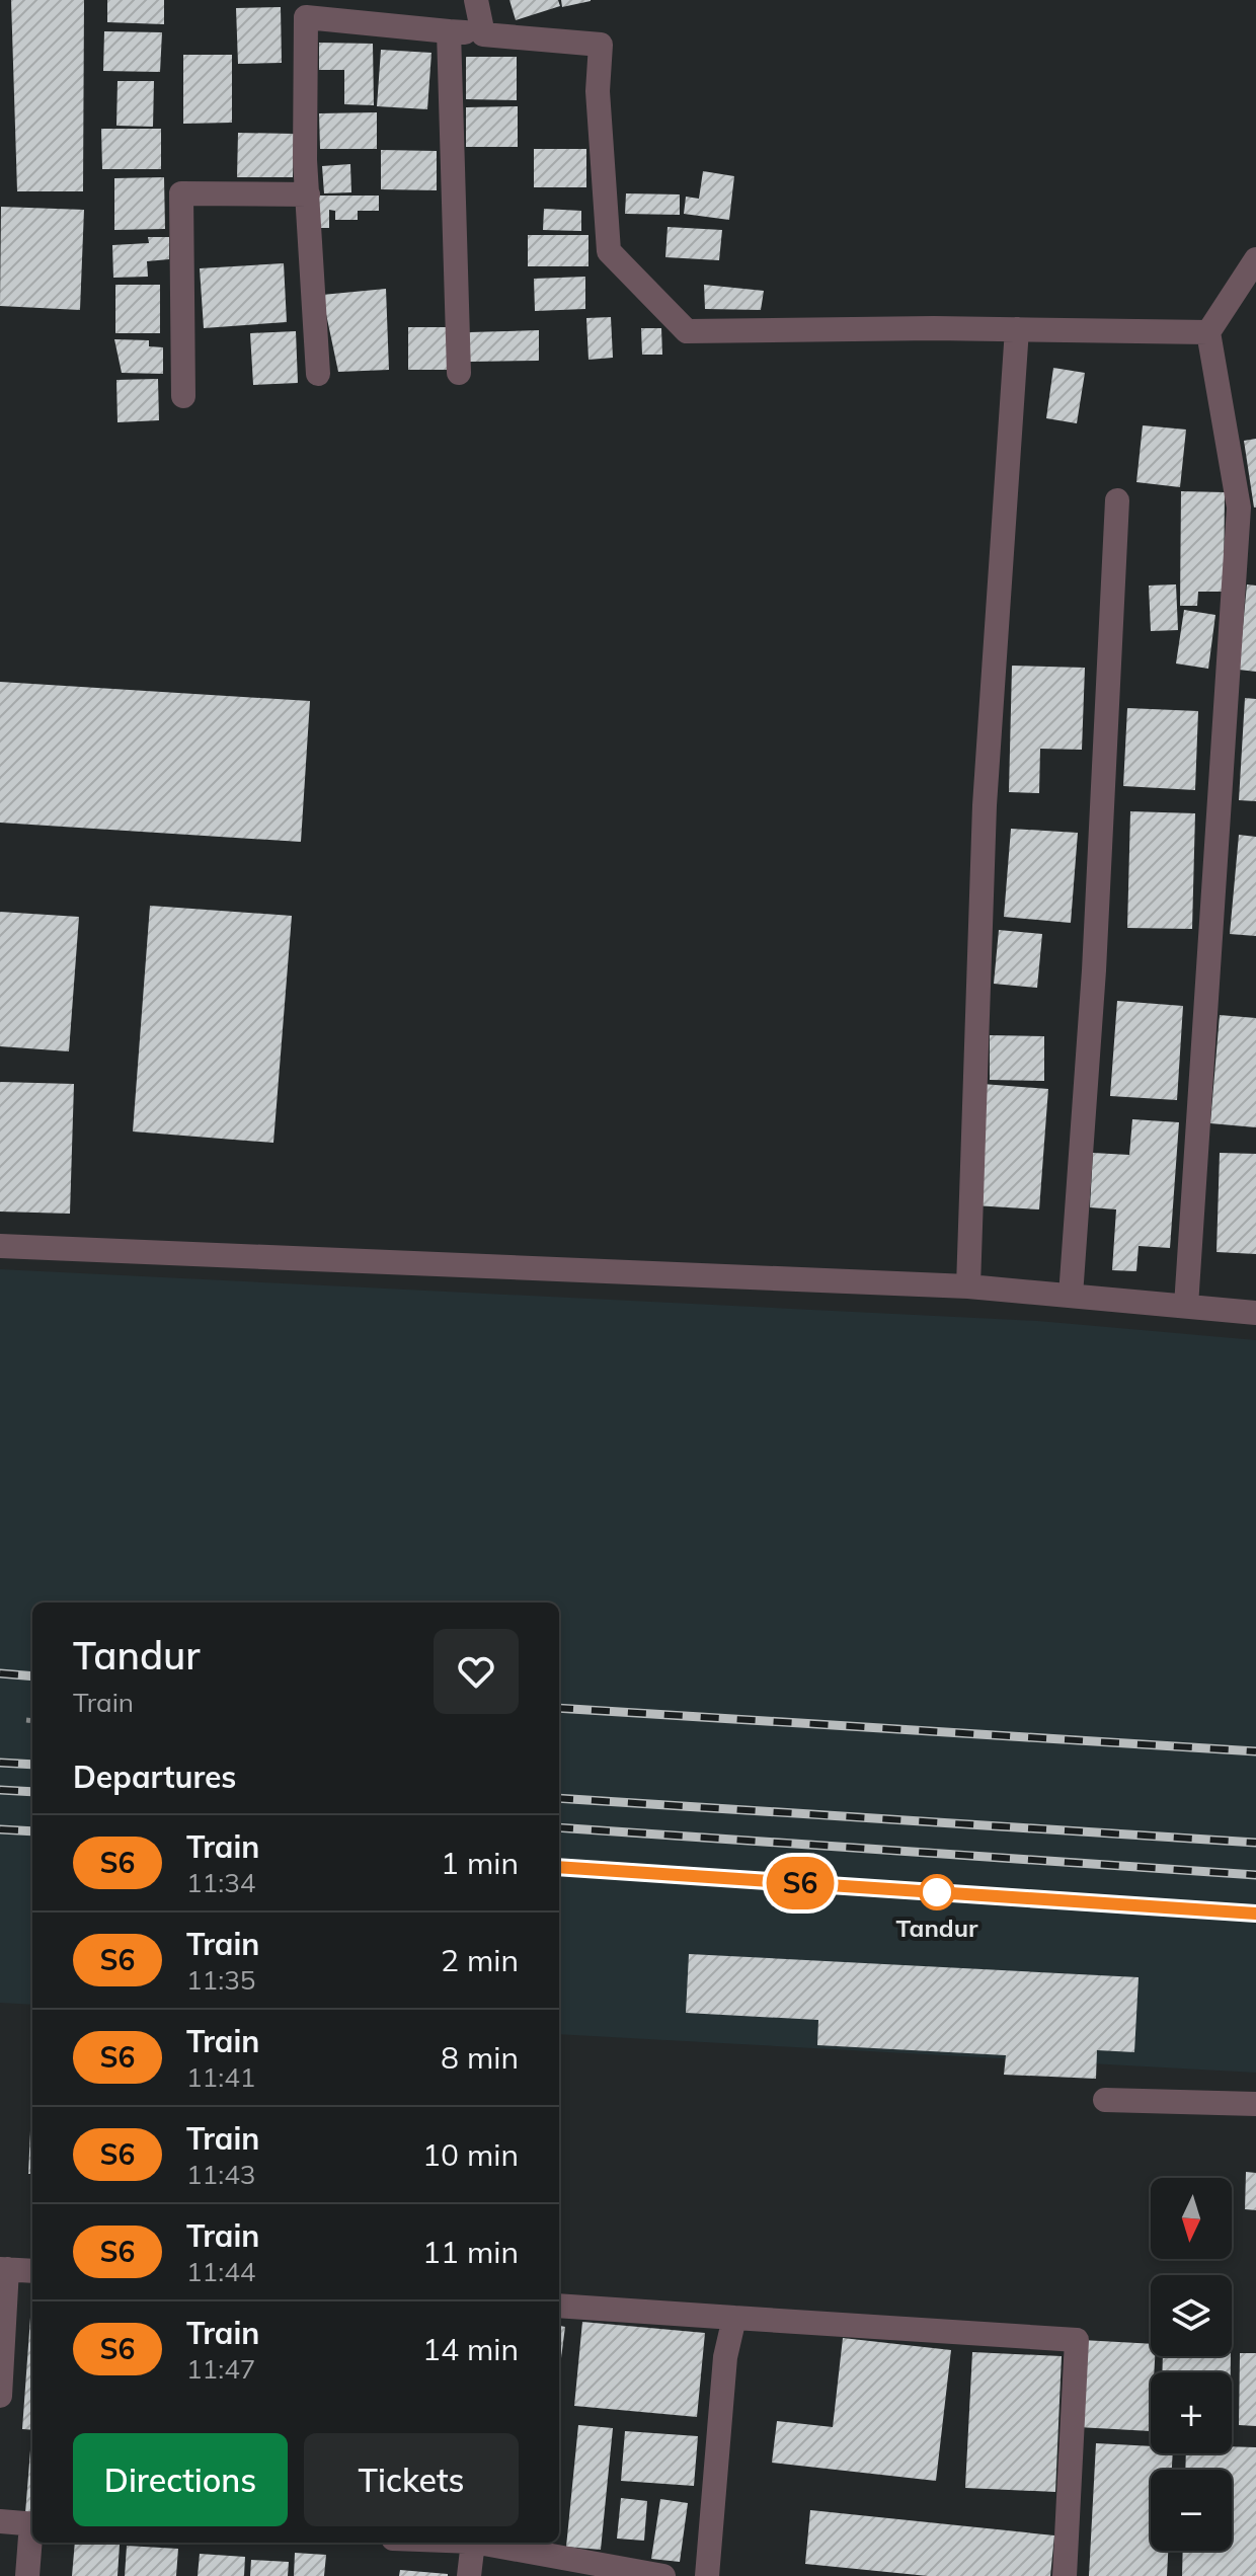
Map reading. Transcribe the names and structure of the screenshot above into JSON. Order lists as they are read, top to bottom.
{
  "places": ["Tandur"],
  "north": "bottom",
  "page": {
    "on_map": "S6",
    "heading": [
      ["Tandur", "Train"],
      "Departures"
    ],
    "list": [
      {
        "mark": "S6",
        "name": "Train",
        "note": "11:34",
        "value": "1 min"
      },
      {
        "mark": "S6",
        "name": "Train",
        "note": "11:35",
        "value": "2 min"
      },
      {
        "mark": "S6",
        "name": "Train",
        "note": "11:41",
        "value": "8 min"
      },
      {
        "mark": "S6",
        "name": "Train",
        "note": "11:43",
        "value": "10 min"
      },
      {
        "mark": "S6",
        "name": "Train",
        "note": "11:44",
        "value": "11 min"
      },
      {
        "mark": "S6",
        "name": "Train",
        "note": "11:47",
        "value": "14 min"
      }
    ],
    "map_buttons": ["+", "−"],
    "buttons": ["Directions", "Tickets"]
  }
}
